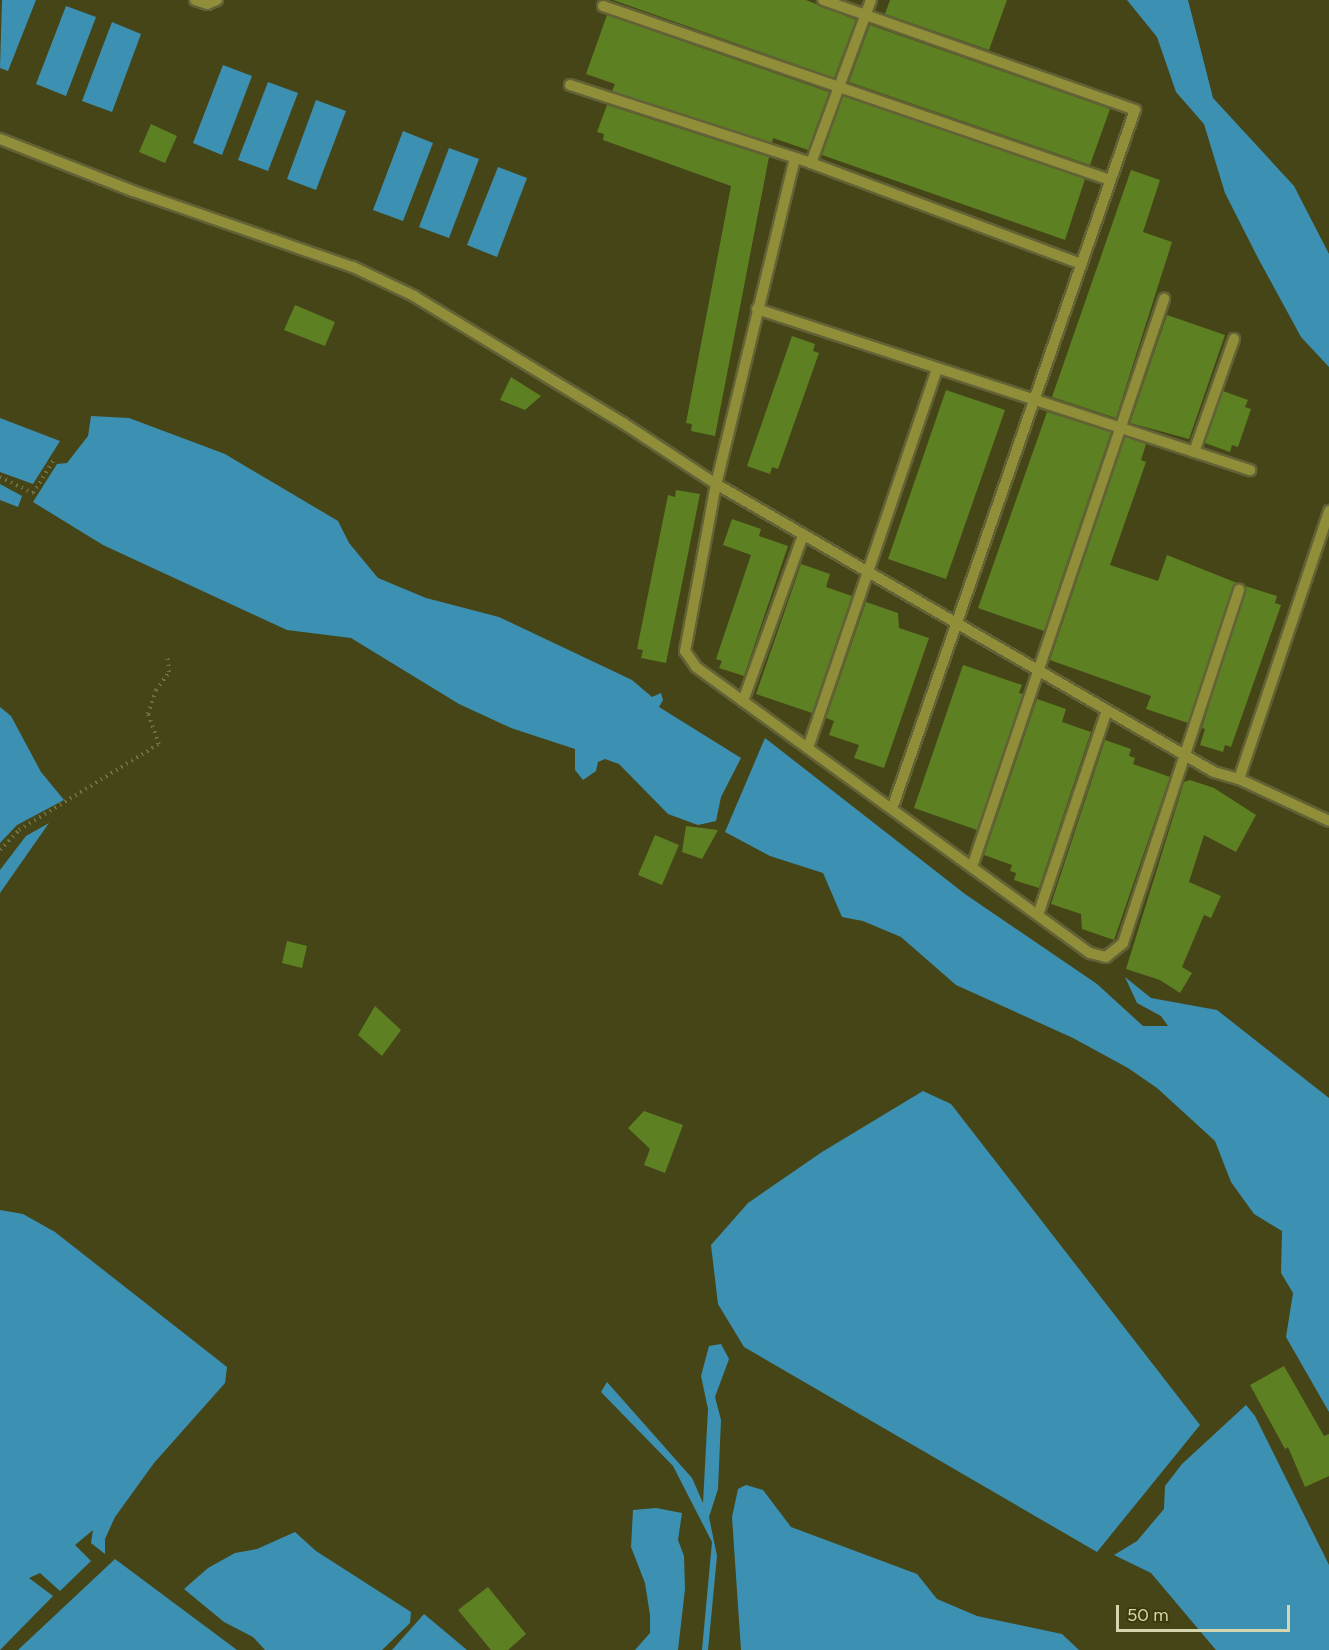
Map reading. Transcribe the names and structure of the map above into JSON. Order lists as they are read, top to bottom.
{
  "scale_bar": "50 m"
}
